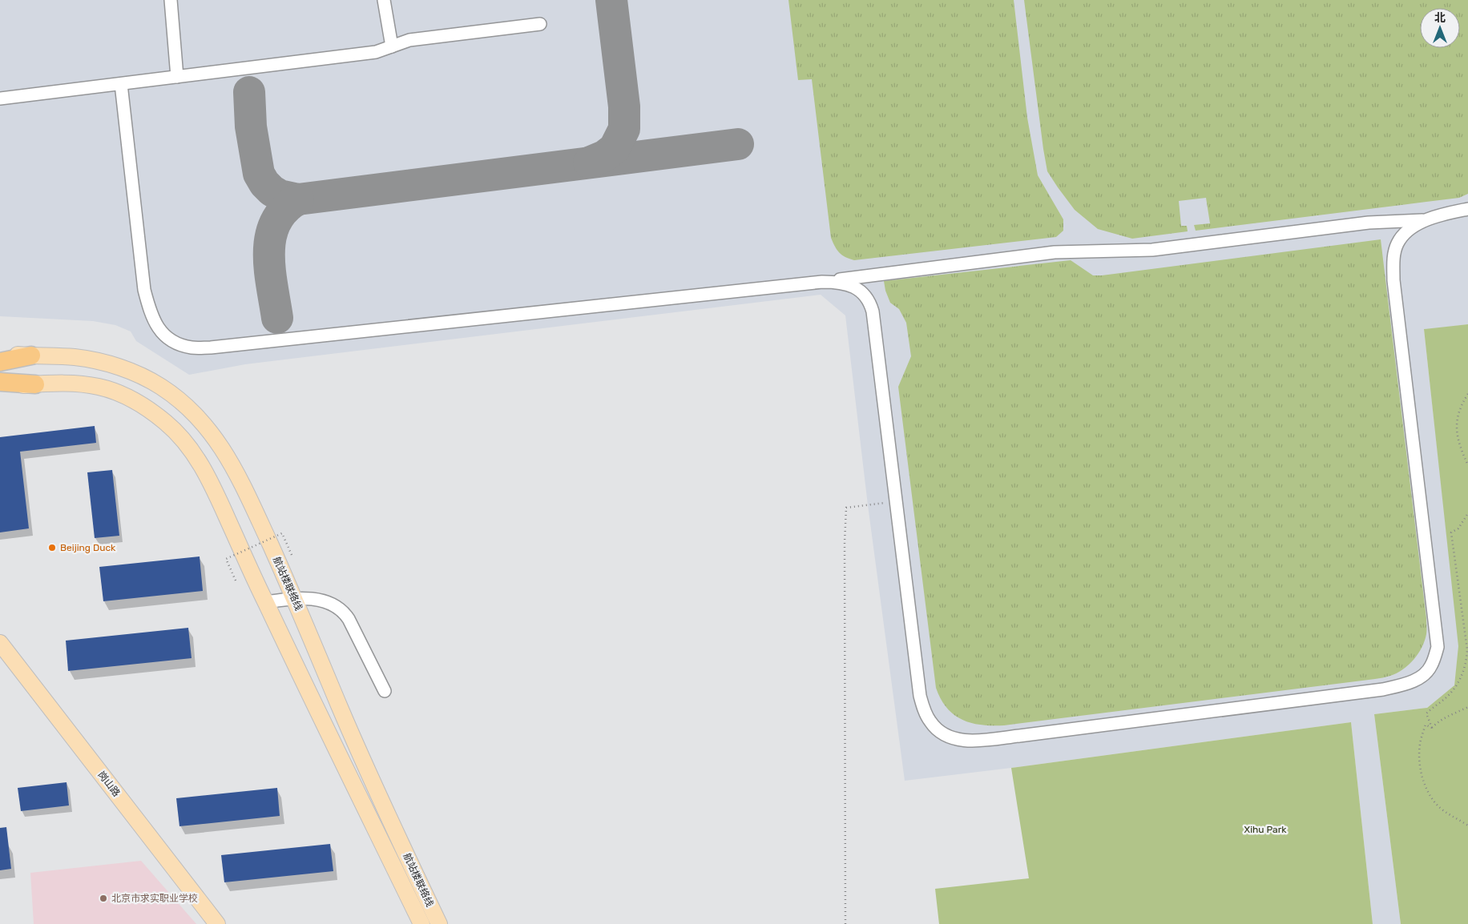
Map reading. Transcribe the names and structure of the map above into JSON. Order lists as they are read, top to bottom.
{
  "streets": {
    "main road": ["航站楼联络线", "岗山路"]
  },
  "parks": ["Xihu Park"],
  "places": ["Beijing Duck", "北京市求实职业学校"],
  "north": "top"
}
